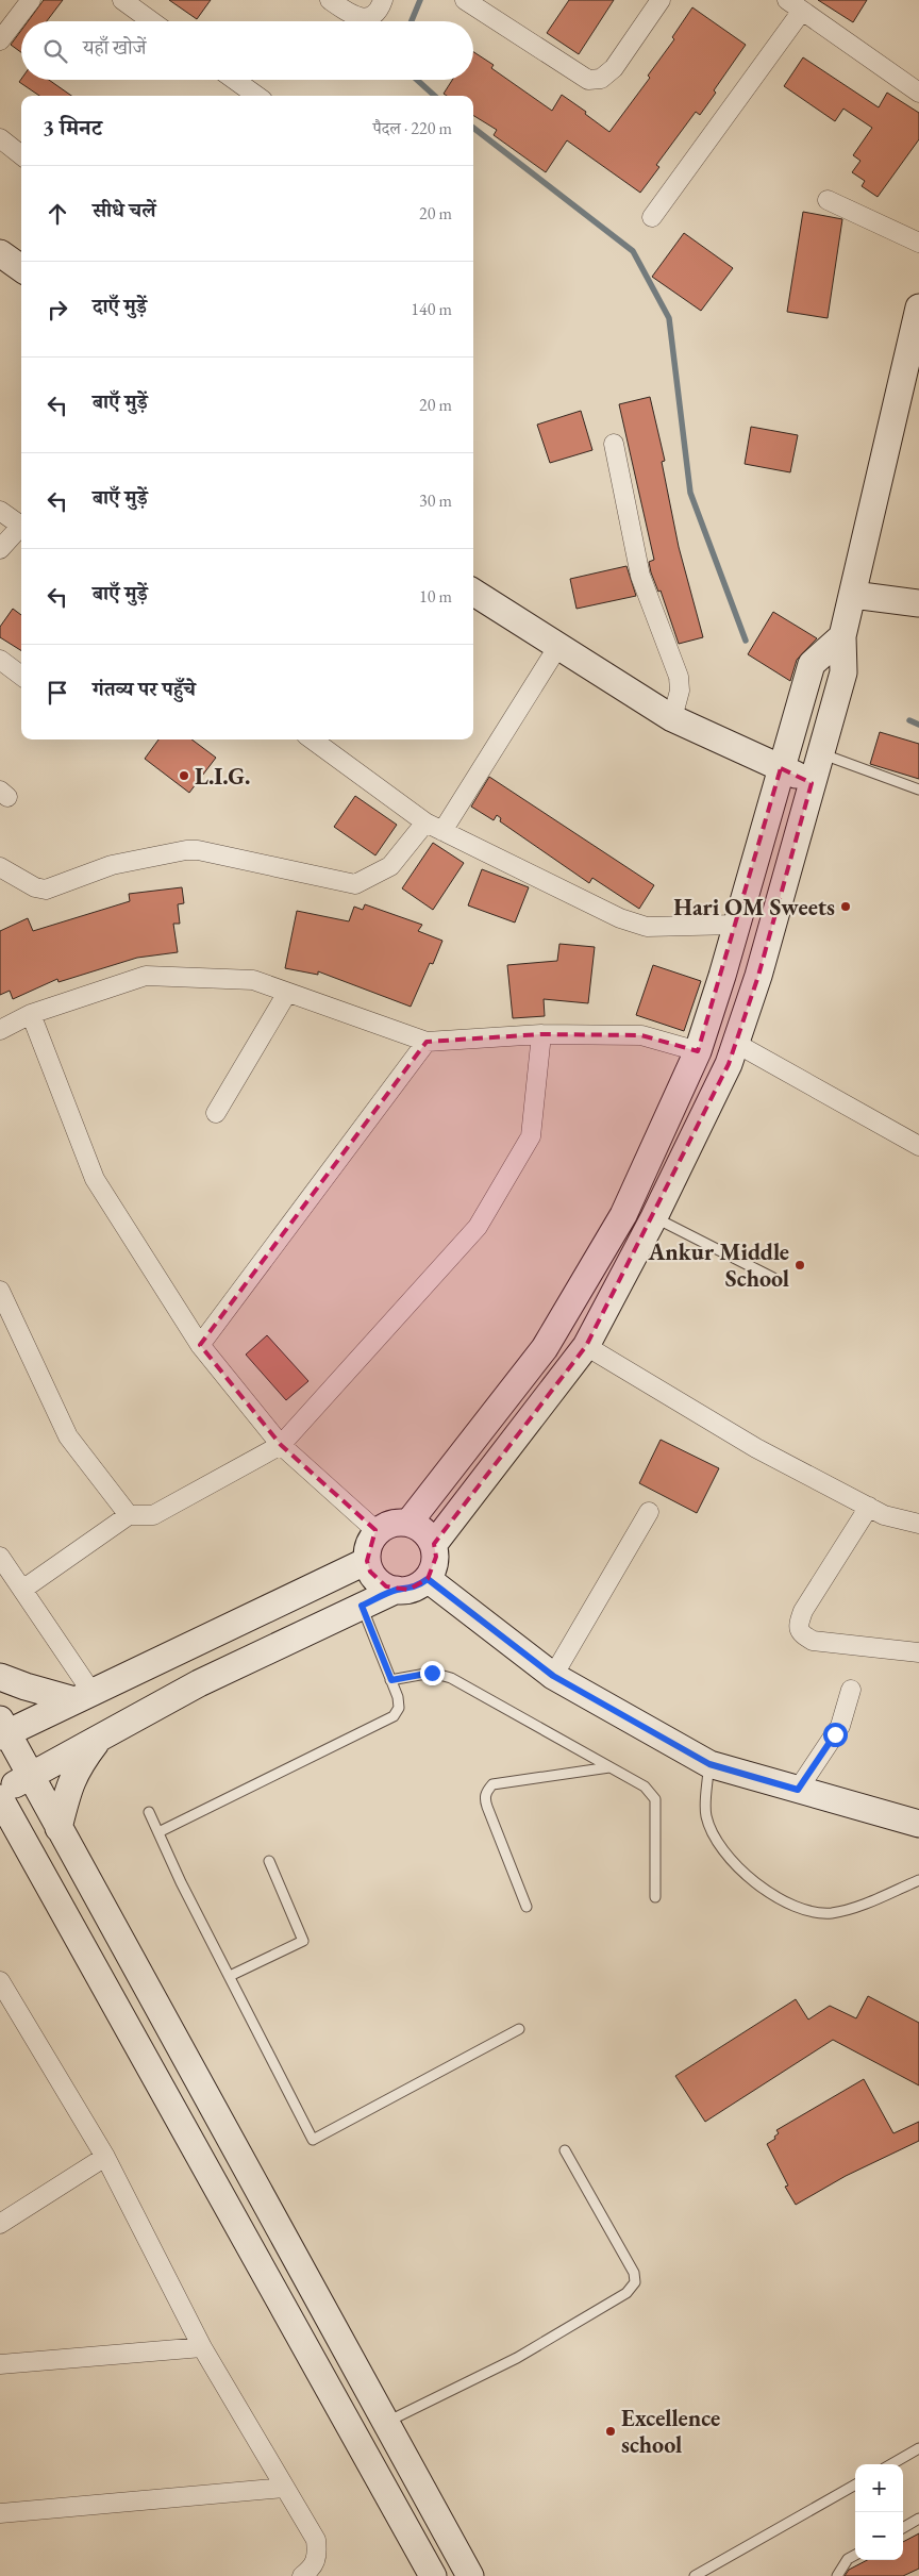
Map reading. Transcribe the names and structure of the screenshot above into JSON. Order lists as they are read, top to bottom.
{
  "places": [
    "L.I.G.",
    "Hari OM Sweets",
    "Ankur Middle School",
    "Excellence school"
  ],
  "page": {
    "search": "यहाँ खोजें",
    "heading": ["3 मिनट", "पैदल · 220 m"],
    "list": [
      ["सीधे चलें", "20 m"],
      ["दाएँ मुड़ें", "140 m"],
      ["बाएँ मुड़ें", "20 m"],
      ["बाएँ मुड़ें", "30 m"],
      ["बाएँ मुड़ें", "10 m"],
      "गंतव्य पर पहुँचे"
    ],
    "map_buttons": ["+", "−"]
  }
}
